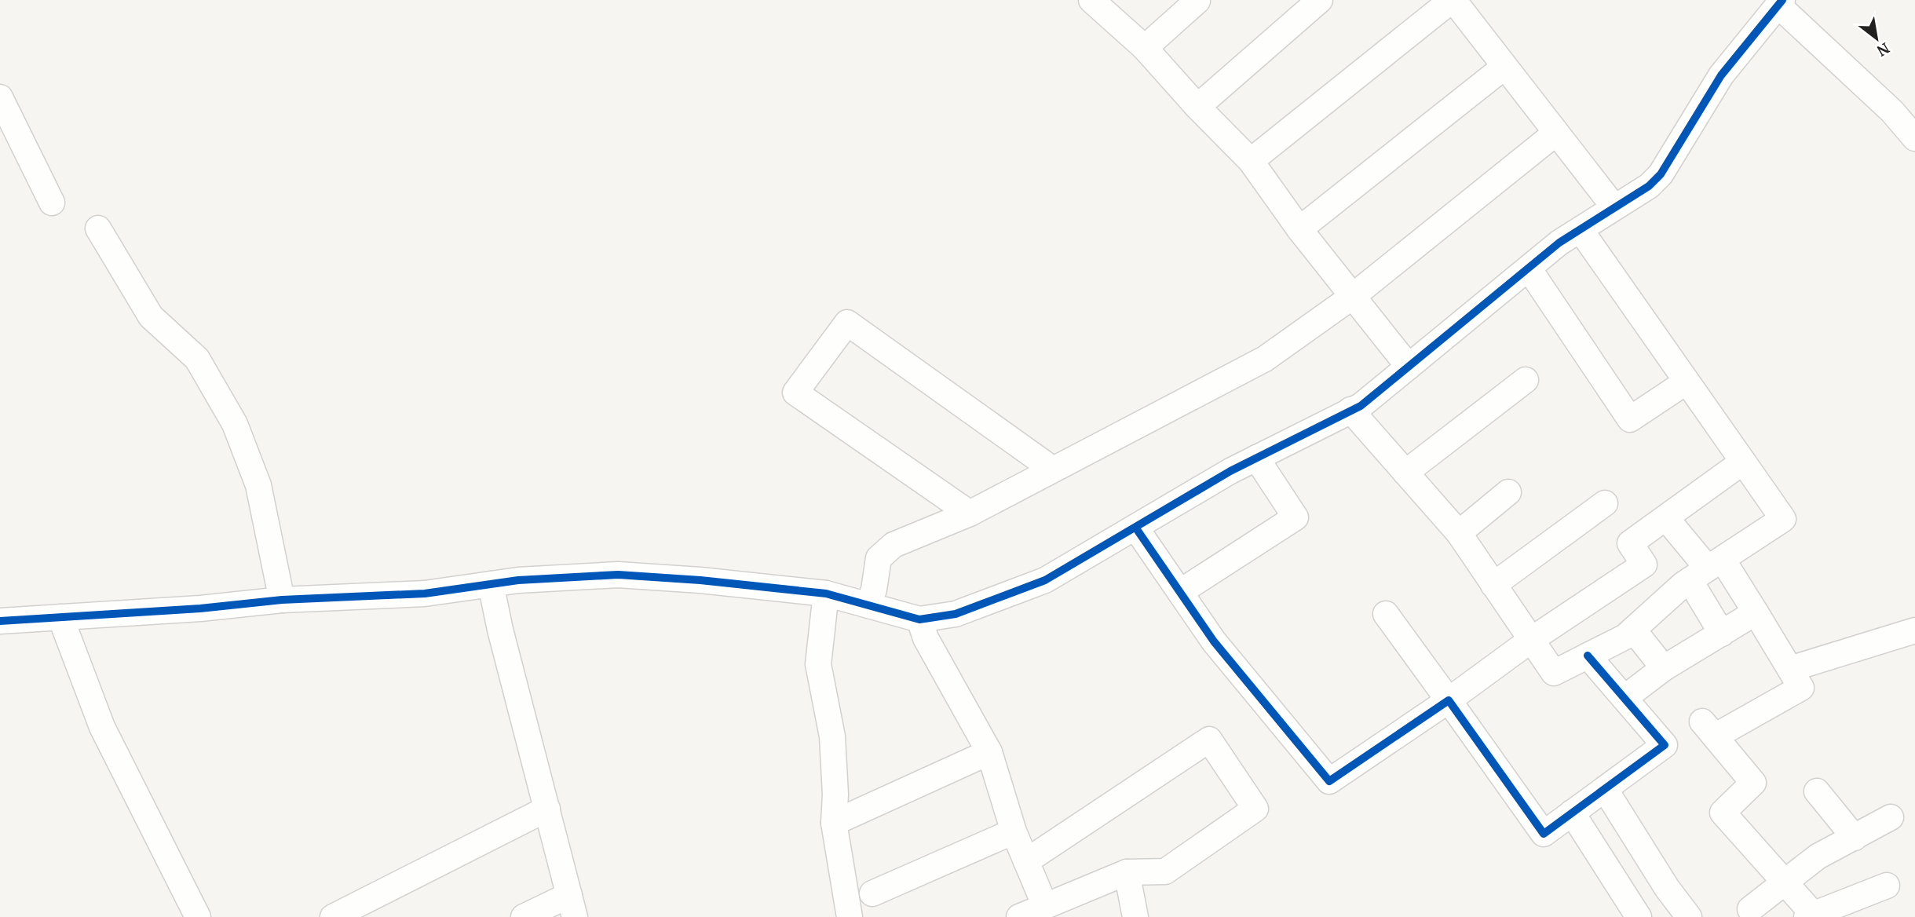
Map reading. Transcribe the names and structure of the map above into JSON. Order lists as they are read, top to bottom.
{
  "north": "bottom right"
}
